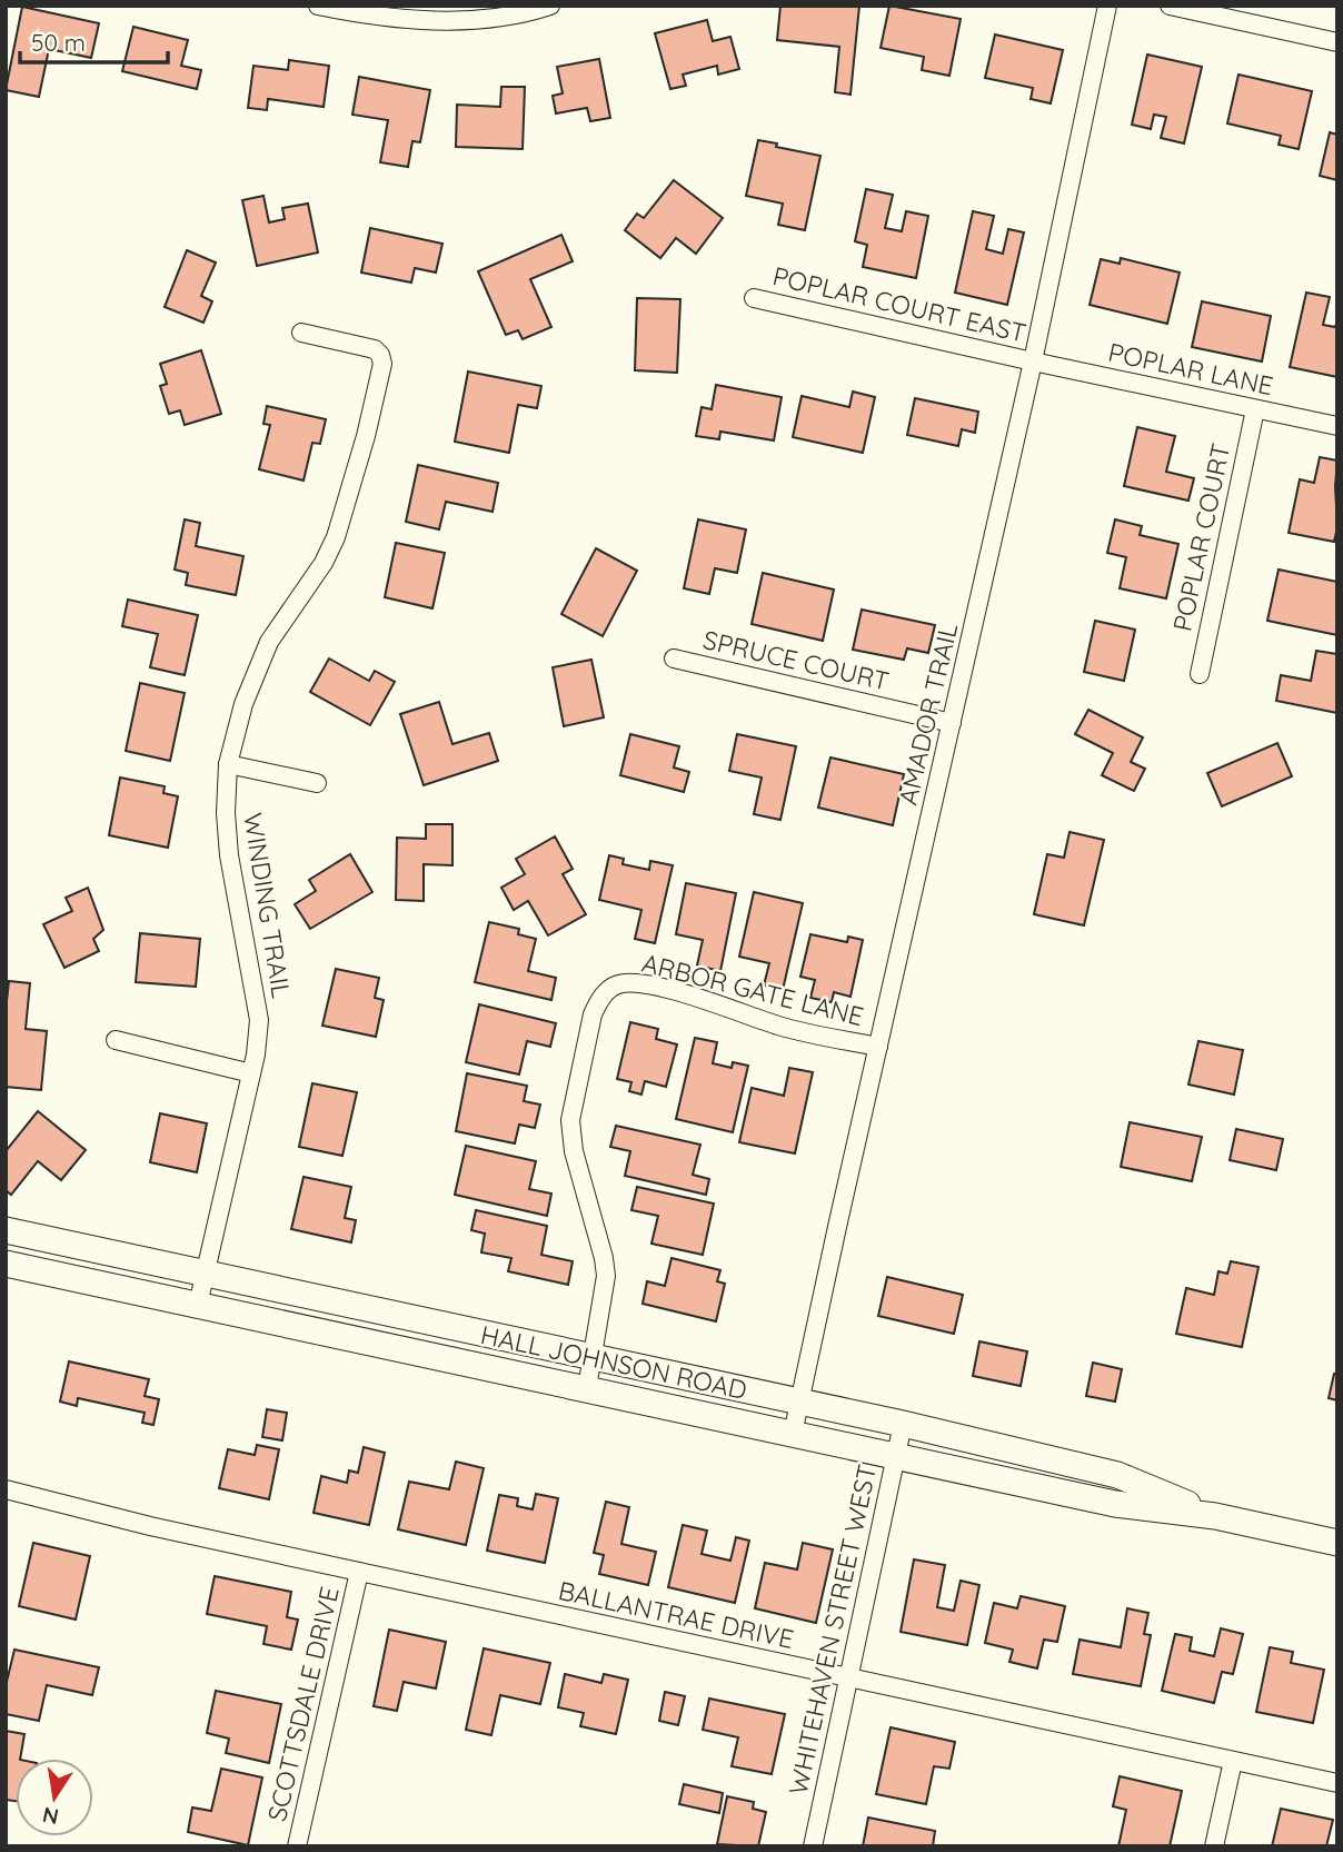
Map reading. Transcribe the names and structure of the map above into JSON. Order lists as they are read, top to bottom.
{
  "streets": {
    "main road": ["HALL JOHNSON ROAD"],
    "street": [
      "POPLAR COURT EAST",
      "POPLAR LANE",
      "POPLAR COURT",
      "SPRUCE COURT",
      "AMADOR TRAIL",
      "WINDING TRAIL",
      "ARBOR GATE LANE",
      "BALLANTRAE DRIVE",
      "WHITEHAVEN STREET WEST",
      "SCOTTSDALE DRIVE"
    ]
  },
  "crossings": [
    ["POPLAR COURT EAST", "POPLAR LANE"],
    ["POPLAR COURT EAST", "AMADOR TRAIL"],
    ["POPLAR LANE", "POPLAR COURT"],
    ["POPLAR LANE", "AMADOR TRAIL"],
    ["SPRUCE COURT", "AMADOR TRAIL"],
    ["AMADOR TRAIL", "ARBOR GATE LANE"],
    ["AMADOR TRAIL", "HALL JOHNSON ROAD"],
    ["WINDING TRAIL", "HALL JOHNSON ROAD"],
    ["ARBOR GATE LANE", "HALL JOHNSON ROAD"],
    ["HALL JOHNSON ROAD", "WHITEHAVEN STREET WEST"],
    ["BALLANTRAE DRIVE", "WHITEHAVEN STREET WEST"],
    ["BALLANTRAE DRIVE", "SCOTTSDALE DRIVE"]
  ],
  "scale_bar": "50 m",
  "north": "bottom"
}
